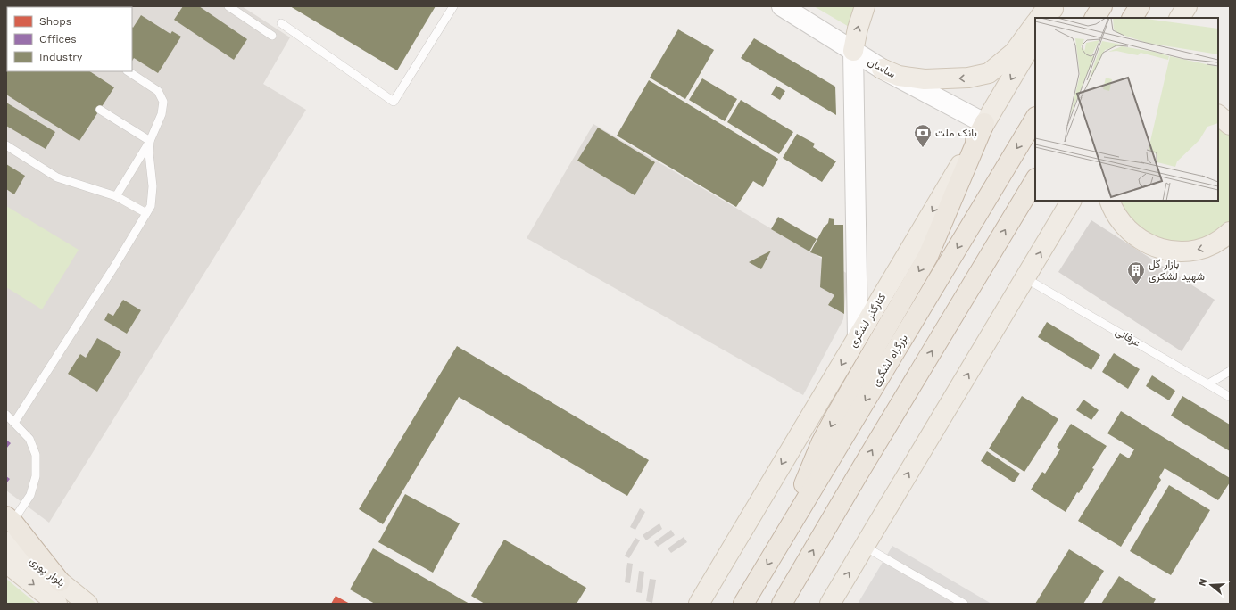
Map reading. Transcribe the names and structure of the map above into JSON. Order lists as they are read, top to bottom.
{
  "streets": {
    "highway": ["بزرگراه لشگری"],
    "main road": ["کنارگذر لشگری", "بلوار پوری"],
    "street": ["ساسان"],
    "lane": ["عرفانی"]
  },
  "crossings": [
    ["ساسان", "کنارگذر لشگری"]
  ],
  "places": {
    "bank": ["بانک ملت"],
    "building": ["بازار گل شهید لشکری"]
  },
  "legend": ["Shops", "Offices", "Industry"],
  "north": "left"
}
